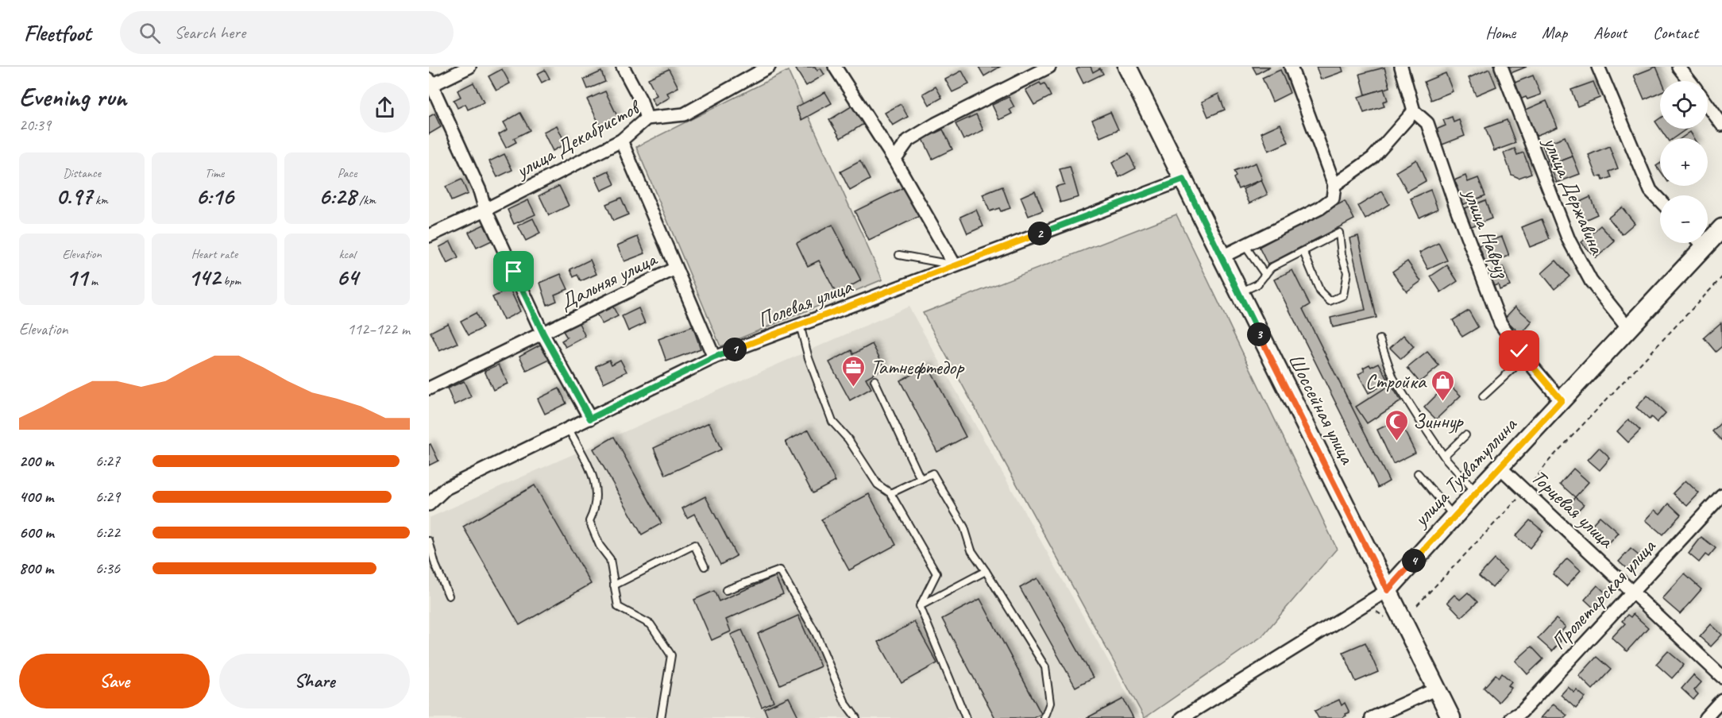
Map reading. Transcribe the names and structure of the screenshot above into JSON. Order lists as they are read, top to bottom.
{
  "streets": {
    "main road": ["Шоссейная улица", "улица Тухватуллина"],
    "street": [
      "улица Декабристов",
      "улица Державина",
      "улица Навруз",
      "Дальняя улица",
      "Полевая улица",
      "Торцевая улица",
      "Пролетарская улица"
    ]
  },
  "crossings": [
    ["улица Декабристов", "Дальняя улица"],
    ["улица Державина", "улица Тухватуллина"],
    ["улица Навруз", "улица Тухватуллина"],
    ["Дальняя улица", "Полевая улица"],
    ["Полевая улица", "Шоссейная улица"],
    ["Шоссейная улица", "улица Тухватуллина"],
    ["улица Тухватуллина", "Торцевая улица"],
    ["Торцевая улица", "Пролетарская улица"]
  ],
  "places": {
    "office": ["Татнефтедор"],
    "shop": ["Стройка"],
    "mosque": ["Зиннур"]
  },
  "page": {
    "header": "Fleetfoot",
    "search": "Search here",
    "nav": [
      "Home",
      "Map",
      "About",
      "Contact"
    ],
    "heading": ["Evening run", "20:39"],
    "map_buttons": ["+", "−"],
    "stats": [
      ["Distance", "0.97 km"],
      ["Time", "6:16"],
      ["Pace", "6:28 /km"],
      ["Elevation", "11 m"],
      ["Heart rate", "142 bpm"],
      ["kcal", "64"]
    ],
    "pins": [
      "2",
      "3",
      "1",
      "4"
    ],
    "chart": ["Elevation", "112–122 m"],
    "list": [
      {
        "name": "200 m",
        "note": "6:27"
      },
      {
        "name": "400 m",
        "note": "6:29"
      },
      {
        "name": "600 m",
        "note": "6:22"
      },
      {
        "name": "800 m",
        "note": "6:36"
      }
    ],
    "buttons": ["Save", "Share"]
  }
}
